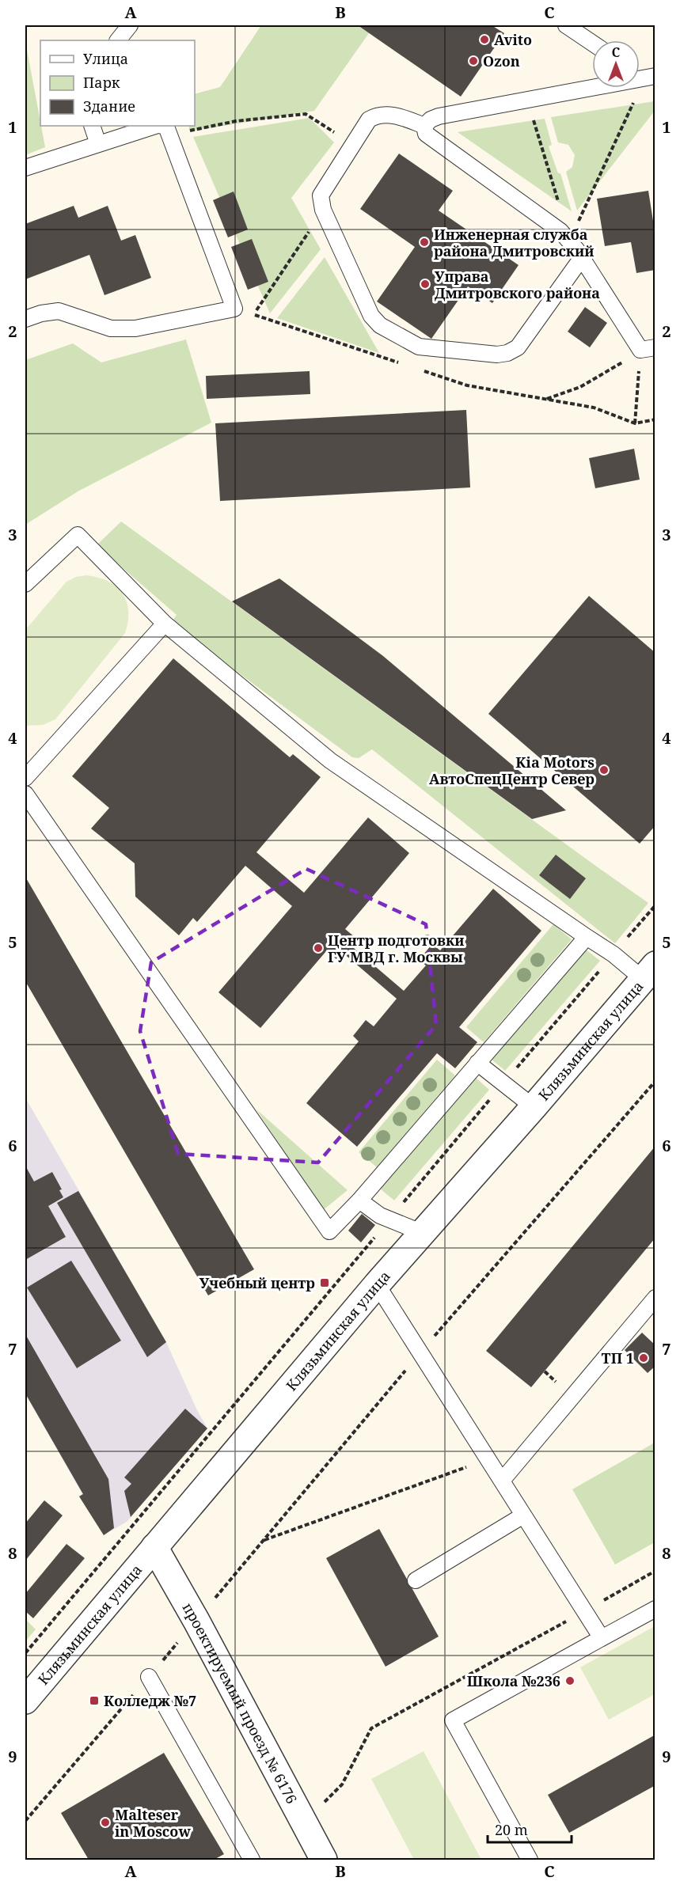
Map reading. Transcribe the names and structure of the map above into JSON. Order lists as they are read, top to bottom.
{
  "streets": {
    "street": ["Клязьминская улица", "проектируемый проезд № 6176"]
  },
  "crossings": [
    ["Клязьминская улица", "проектируемый проезд № 6176"]
  ],
  "places": {
    "other": [
      "Avito",
      "Ozon",
      "Инженерная служба района Дмитровский",
      "Управа Дмитровского района",
      "Kia Motors АвтоСпецЦентр Север",
      "Центр подготовки ГУ МВД г. Москвы",
      "ТП 1",
      "Школа №236",
      "Malteser in Moscow"
    ],
    "transit": ["Учебный центр", "Колледж №7"]
  },
  "legend": ["Улица", "Парк", "Здание"],
  "scale_bar": "20 m",
  "north": "top",
  "grid": {
    "columns": ["A", "B", "C"],
    "rows": [
      "1",
      "2",
      "3",
      "4",
      "5",
      "6",
      "7",
      "8",
      "9"
    ]
  }
}
